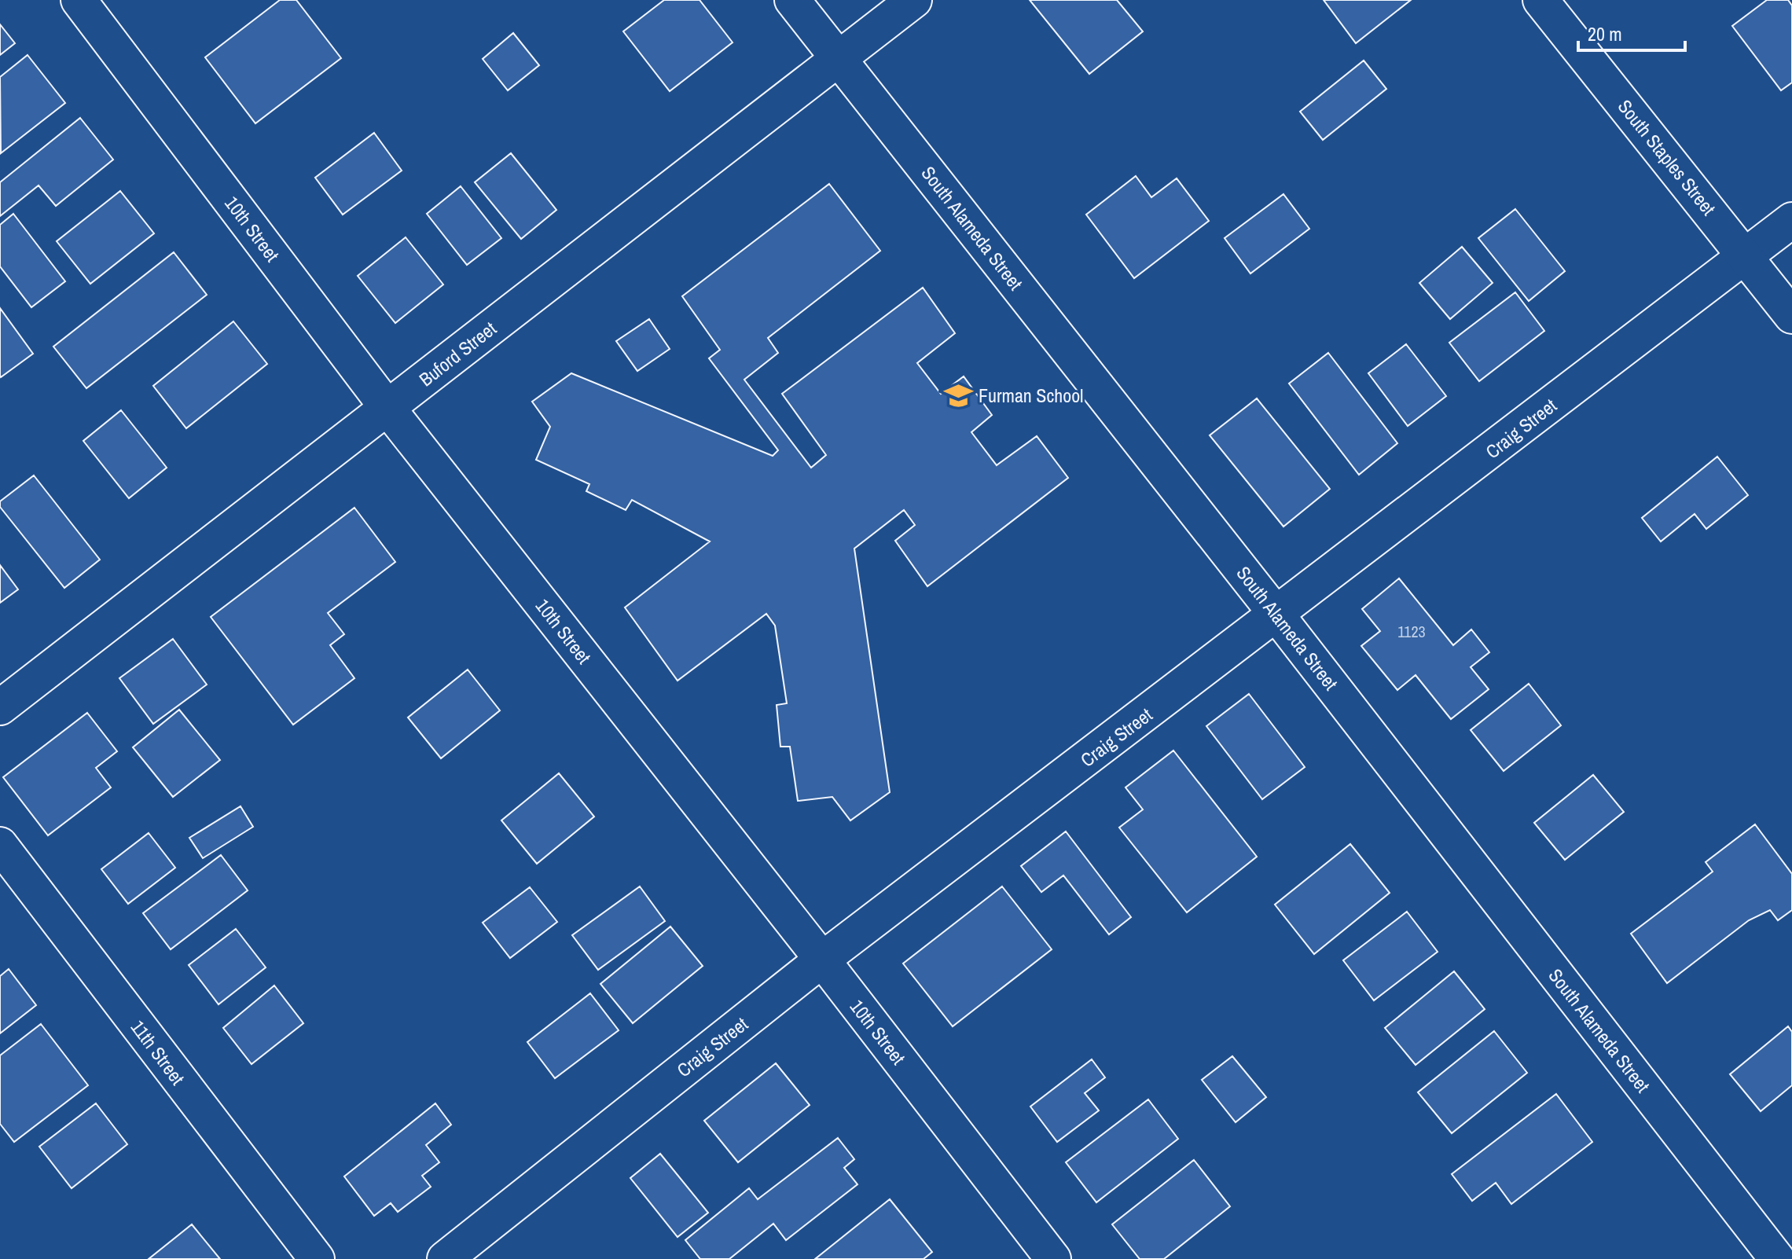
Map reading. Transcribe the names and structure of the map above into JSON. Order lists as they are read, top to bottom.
{
  "streets": {
    "street": [
      "South Staples Street",
      "South Alameda Street",
      "10th Street",
      "Buford Street",
      "Craig Street",
      "11th Street"
    ]
  },
  "crossings": [
    ["South Staples Street", "Craig Street"],
    ["South Alameda Street", "Buford Street"],
    ["South Alameda Street", "Craig Street"],
    ["10th Street", "Buford Street"],
    ["10th Street", "Craig Street"]
  ],
  "places": {
    "school or university": ["Furman School"]
  },
  "house_numbers": ["1123"],
  "scale_bar": "20 m"
}
